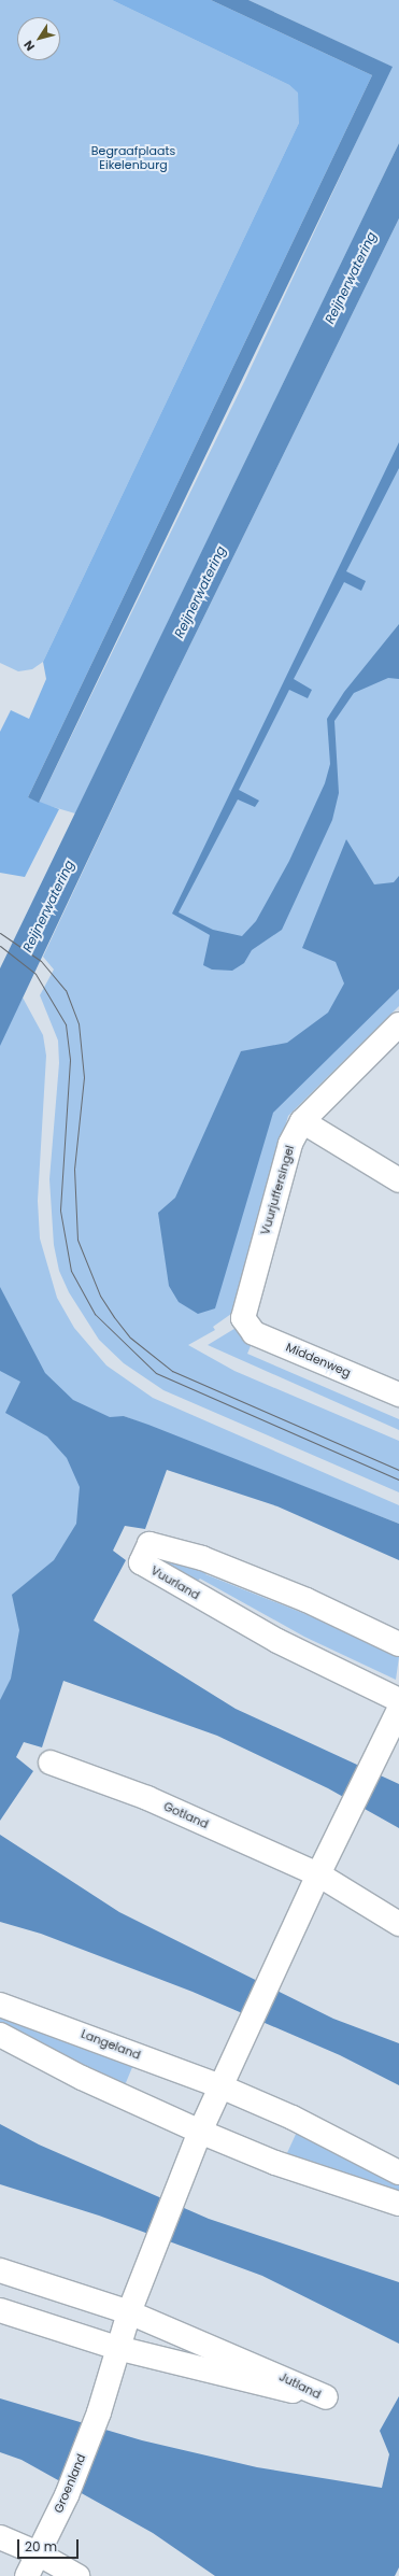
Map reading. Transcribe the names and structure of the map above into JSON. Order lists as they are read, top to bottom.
{
  "streets": {
    "street": [
      "Vuurjuffersingel",
      "Middenweg",
      "Vuurland",
      "Gotland",
      "Langeland",
      "Jutland",
      "Groenland"
    ]
  },
  "crossings": [
    ["Vuurjuffersingel", "Middenweg"],
    ["Jutland", "Groenland"]
  ],
  "water": ["Reijnerwatering"],
  "parks": ["Begraafplaats Eikelenburg"],
  "scale_bar": "20 m",
  "north": "bottom left"
}
